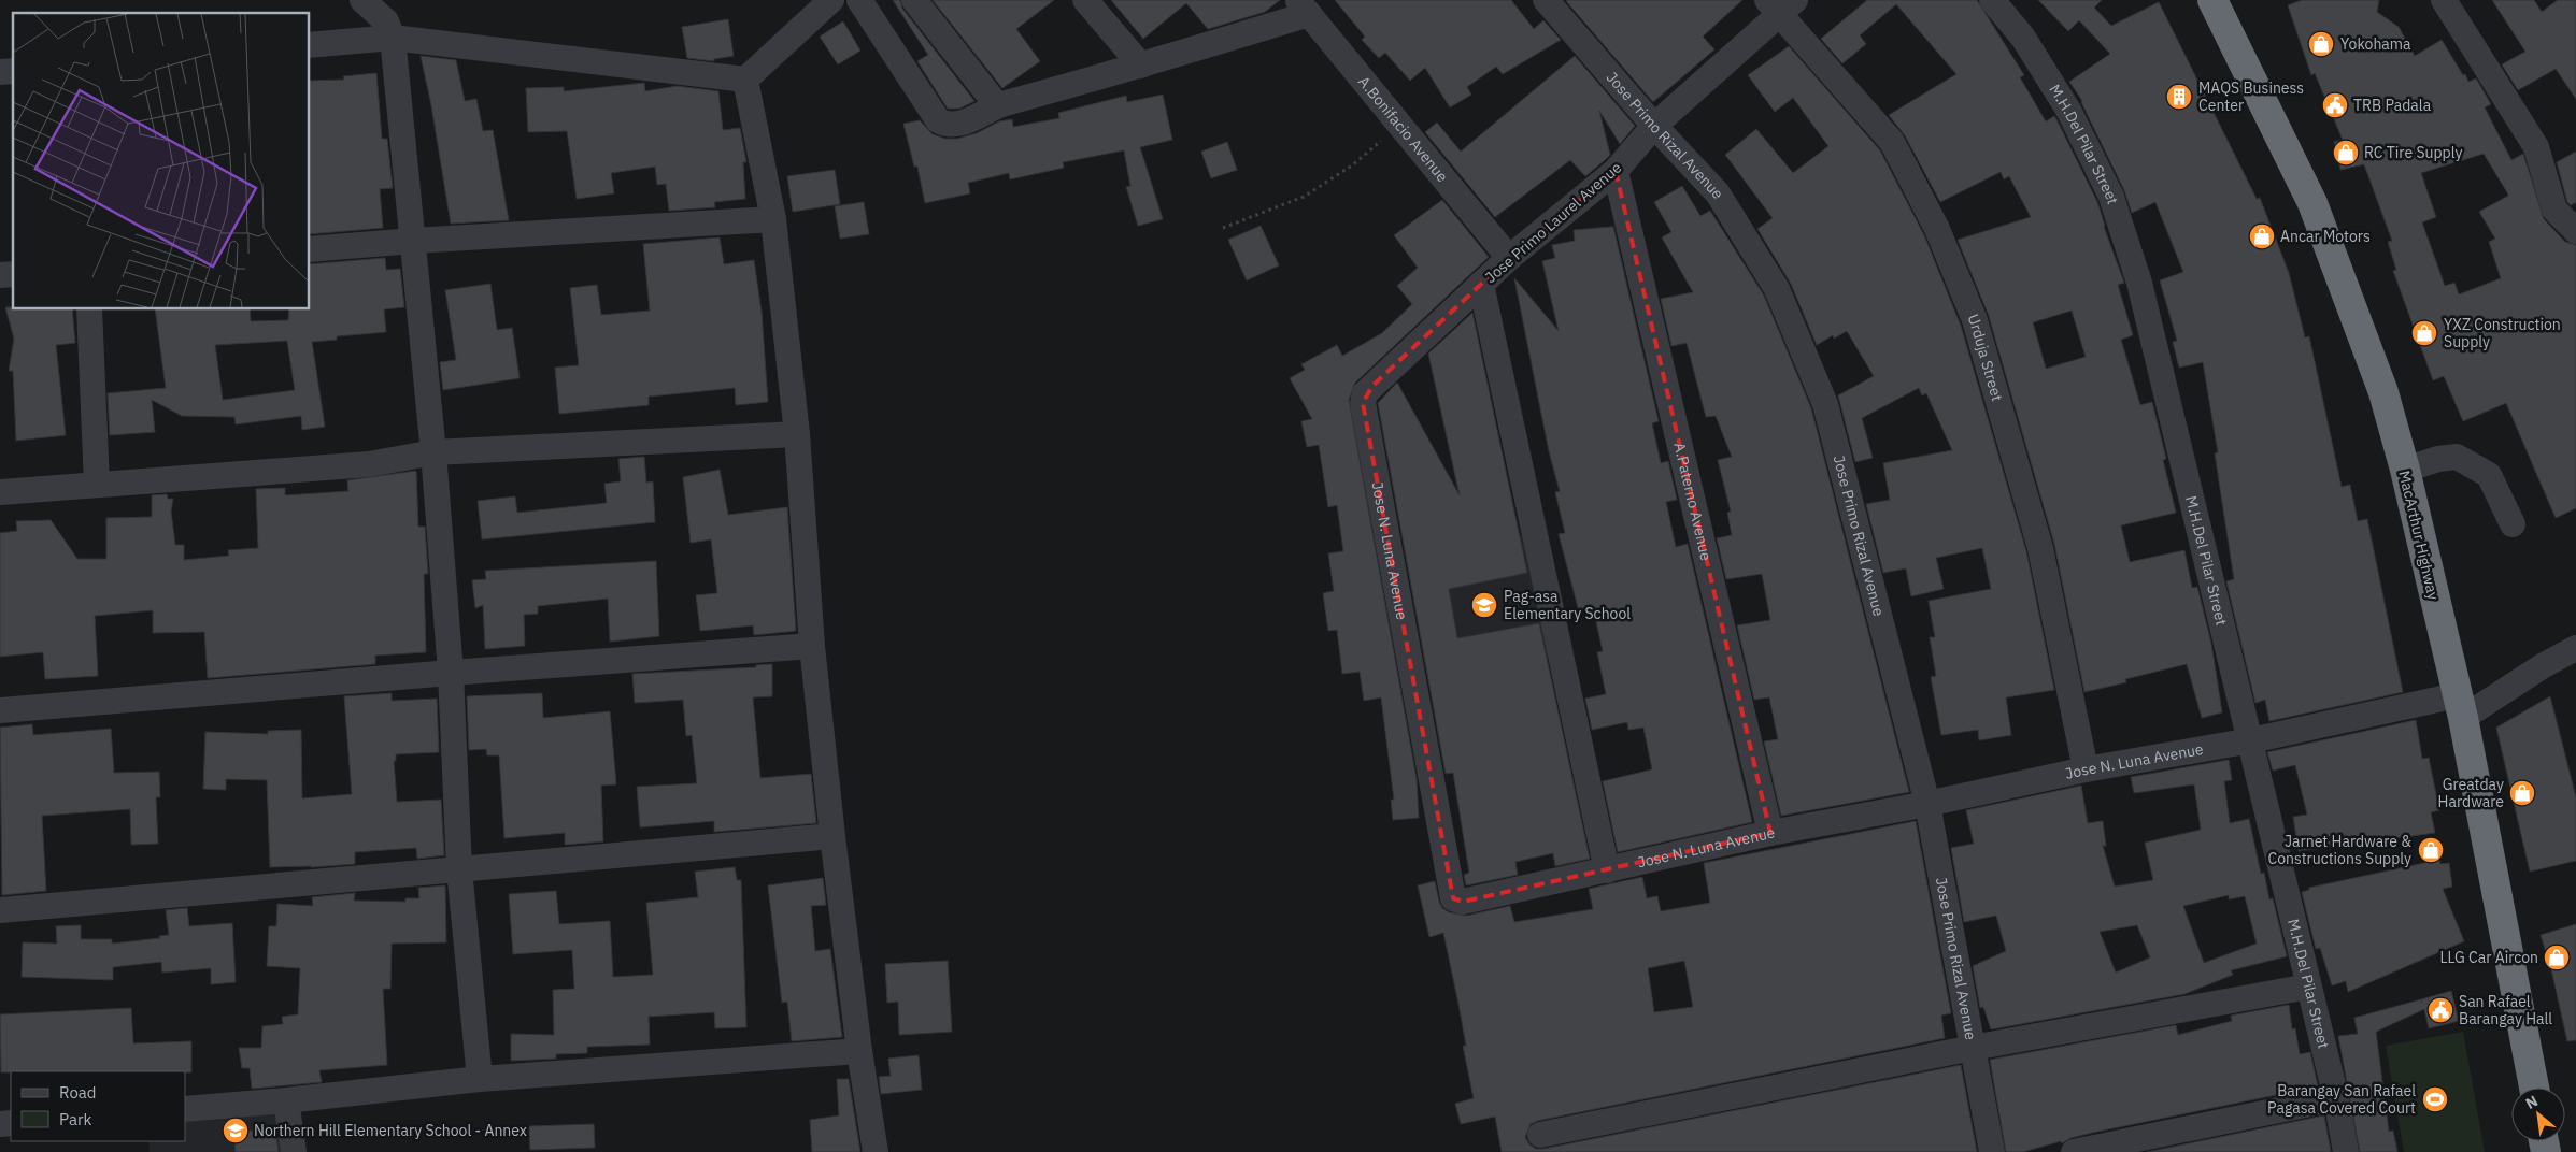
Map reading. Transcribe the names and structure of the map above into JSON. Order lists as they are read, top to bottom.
{
  "streets": {
    "highway": ["MacArthur Highway"],
    "street": [
      "A.Bonifacio Avenue",
      "Jose Primo Rizal Avenue",
      "M.H.Del Pilar Street",
      "Jose Primo Laurel Avenue",
      "Urduja Street",
      "A.Paterno Avenue",
      "Jose N. Luna Avenue"
    ]
  },
  "crossings": [
    ["A.Bonifacio Avenue", "Jose Primo Laurel Avenue"],
    ["Jose Primo Rizal Avenue", "Jose Primo Laurel Avenue"],
    ["Jose Primo Rizal Avenue", "Jose N. Luna Avenue"],
    ["M.H.Del Pilar Street", "Jose N. Luna Avenue"],
    ["Jose Primo Laurel Avenue", "Urduja Street"],
    ["Jose Primo Laurel Avenue", "A.Paterno Avenue"],
    ["Jose Primo Laurel Avenue", "Jose N. Luna Avenue"],
    ["Urduja Street", "Jose N. Luna Avenue"],
    ["A.Paterno Avenue", "Jose N. Luna Avenue"],
    ["MacArthur Highway", "Jose N. Luna Avenue"]
  ],
  "places": {
    "shop": [
      "Yokohama",
      "RC Tire Supply",
      "Ancar Motors",
      "YXZ Construction Supply",
      "Greatday Hardware",
      "Jarnet Hardware & Constructions Supply",
      "LLG Car Aircon"
    ],
    "building": ["MAQS Business Center"],
    "public building": ["TRB Padala", "San Rafael Barangay Hall"],
    "school or university": ["Pag-asa Elementary School", "Northern Hill Elementary School - Annex"],
    "sports": ["Barangay San Rafael Pagasa Covered Court"]
  },
  "legend": ["Road", "Park"],
  "north": "top left"
}
